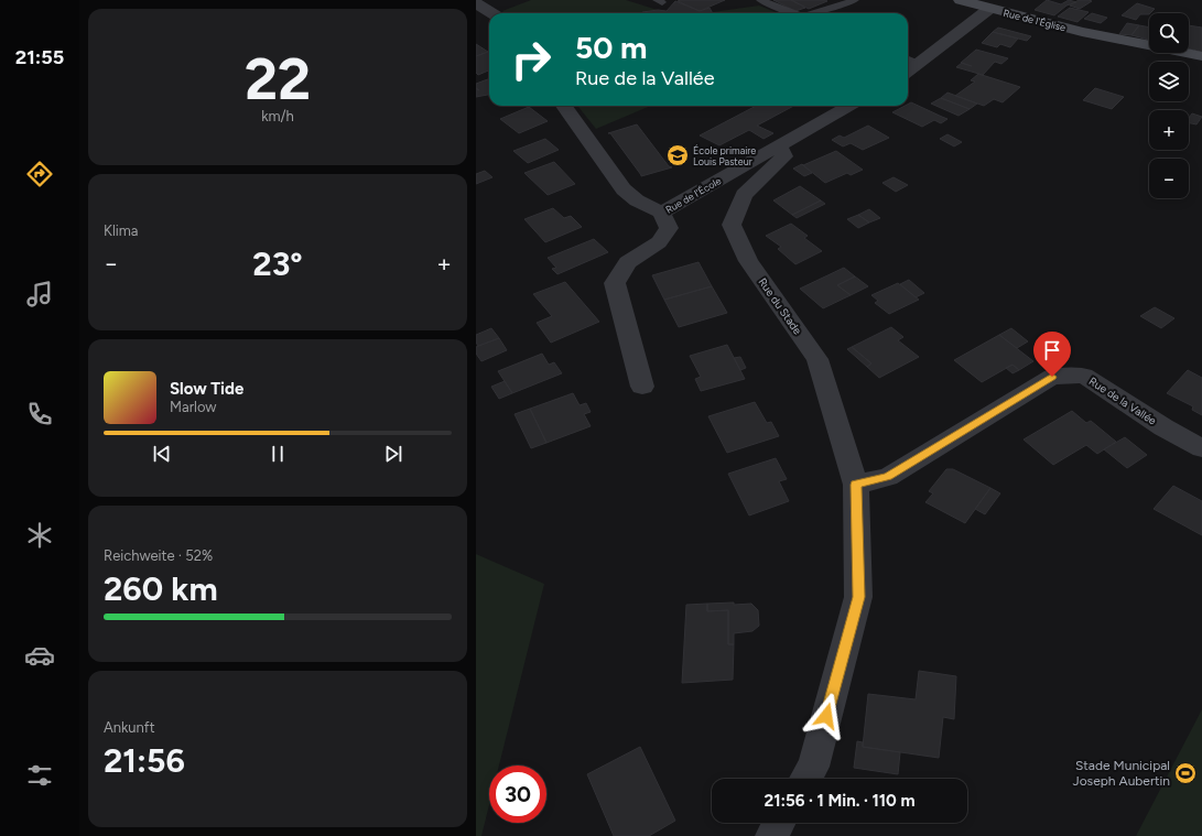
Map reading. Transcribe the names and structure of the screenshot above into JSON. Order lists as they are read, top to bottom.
{
  "streets": {
    "main road": ["Rue de l'Église"],
    "street": ["Rue de l'École", "Rue du Stade", "Rue de la Vallée"]
  },
  "crossings": [
    ["Rue de l'École", "Rue du Stade"],
    ["Rue du Stade", "Rue de la Vallée"]
  ],
  "places": {
    "school or university": ["École primaire Louis Pasteur"],
    "sports": ["Stade Municipal Joseph Aubertin"]
  },
  "page": {
    "tabs": "21:55",
    "tile": [
      ["22", "km/h"],
      "Klima",
      ["Reichweite · 52%", "260 km"],
      ["Ankunft", "21:56"]
    ],
    "map_buttons": ["+", "−"],
    "turn": ["50 m", "Rue de la Vallée"],
    "heat": ["−", "23°", "+"],
    "song": ["Slow Tide", "Marlow"],
    "limit": "30",
    "trip": "21:56 · 1 Min. · 110 m"
  }
}
